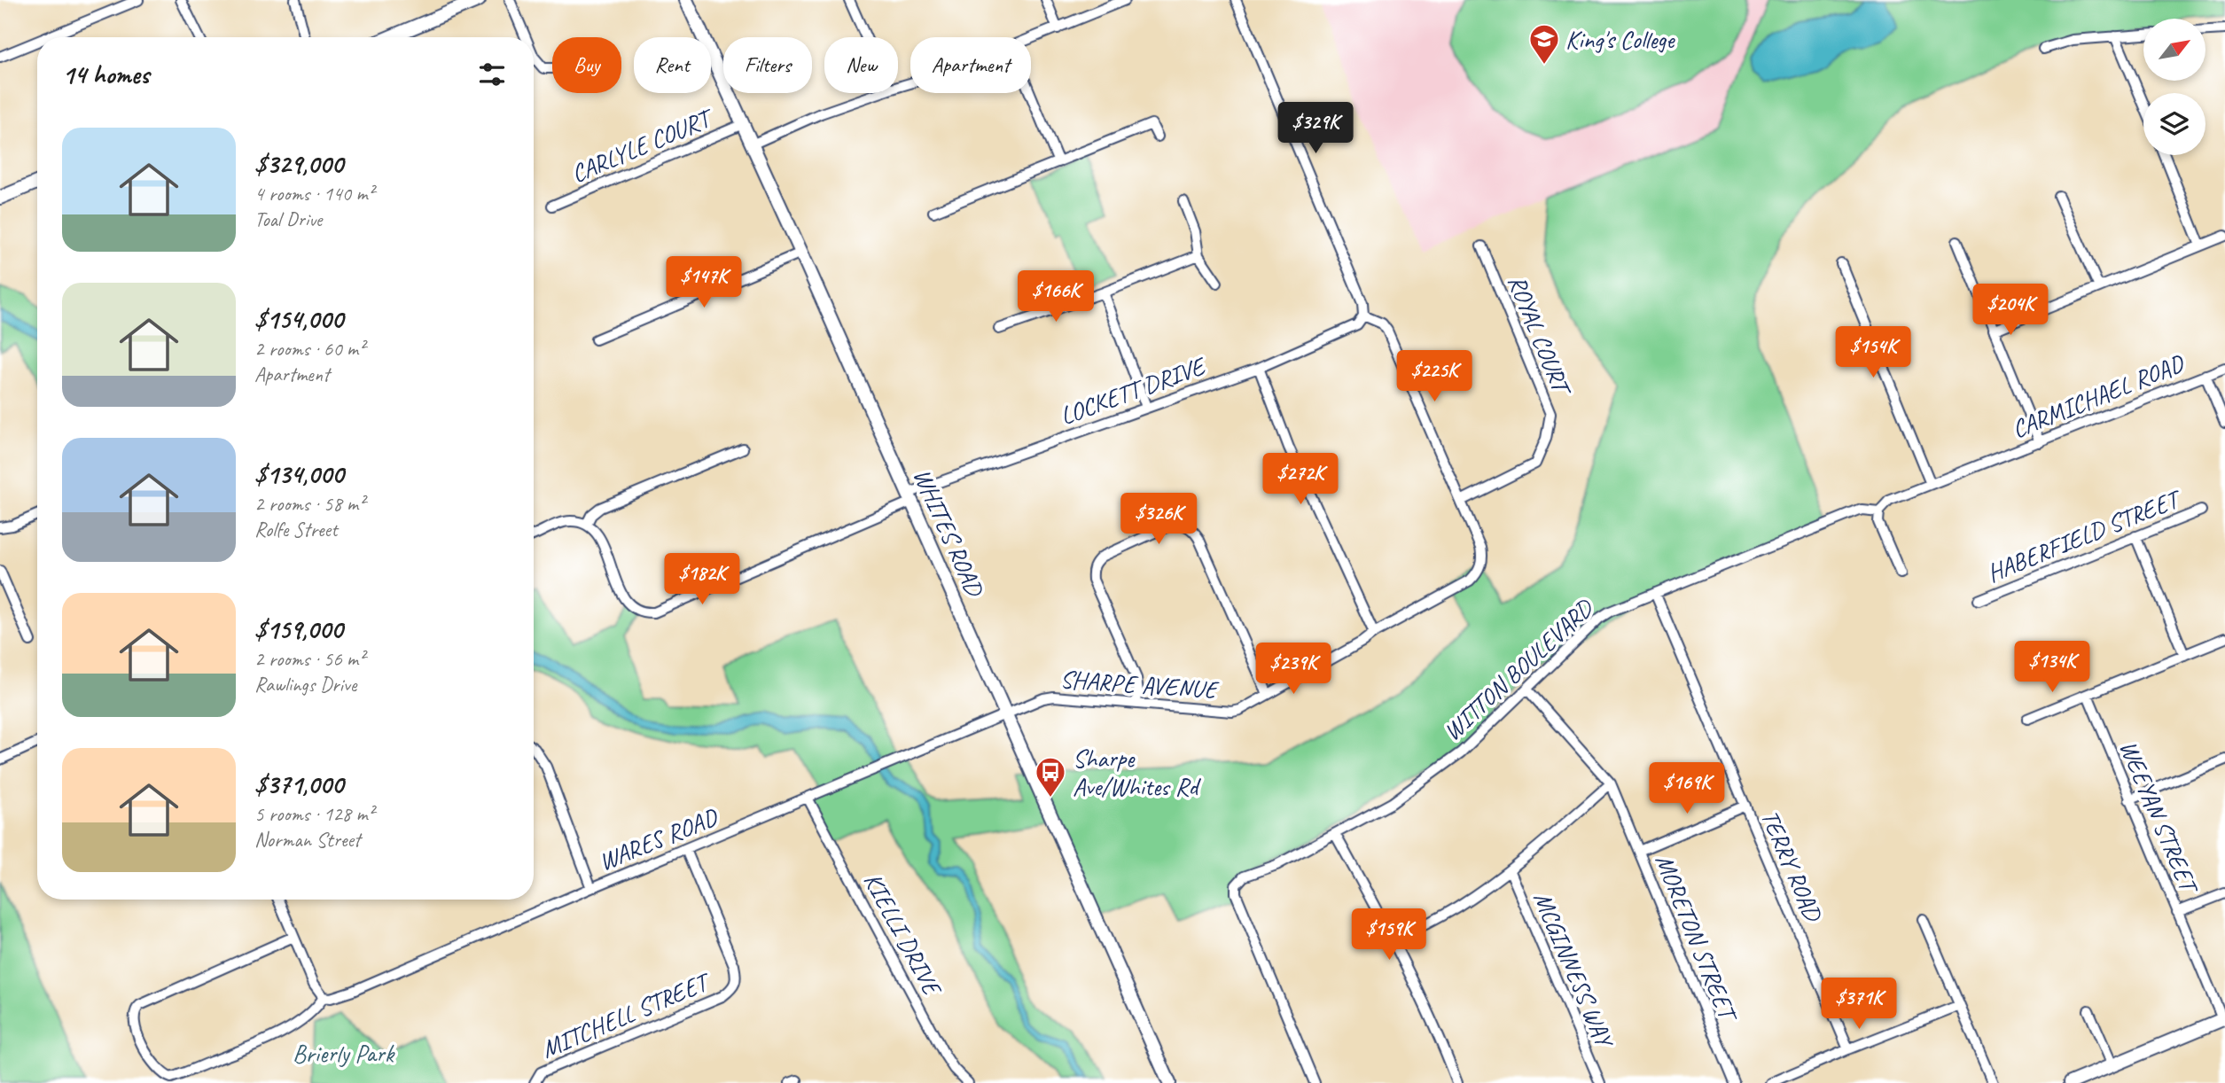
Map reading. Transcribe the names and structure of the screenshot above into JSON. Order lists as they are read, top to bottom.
{
  "streets": {
    "street": [
      "CARLYLE COURT",
      "ROYAL COURT",
      "LOCKETT DRIVE",
      "CARMICHAEL ROAD",
      "WHITES ROAD",
      "HABERFIELD STREET",
      "WITTON BOULEVARD",
      "SHARPE AVENUE",
      "WEEYAN STREET",
      "WARES ROAD",
      "TERRY ROAD",
      "KIELLI DRIVE",
      "MORETON STREET",
      "MCGINNESS WAY",
      "MITCHELL STREET"
    ]
  },
  "crossings": [
    ["CARLYLE COURT", "WHITES ROAD"],
    ["ROYAL COURT", "SHARPE AVENUE"],
    ["LOCKETT DRIVE", "WHITES ROAD"],
    ["LOCKETT DRIVE", "SHARPE AVENUE"],
    ["CARMICHAEL ROAD", "WITTON BOULEVARD"],
    ["WHITES ROAD", "SHARPE AVENUE"],
    ["WHITES ROAD", "WARES ROAD"],
    ["WITTON BOULEVARD", "TERRY ROAD"],
    ["WITTON BOULEVARD", "MORETON STREET"],
    ["SHARPE AVENUE", "WARES ROAD"],
    ["WARES ROAD", "KIELLI DRIVE"],
    ["WARES ROAD", "MITCHELL STREET"]
  ],
  "parks": ["Brierly Park"],
  "places": {
    "school or university": ["King's College"],
    "bus stop": ["Sharpe Ave/Whites Rd"]
  },
  "north": "top right",
  "page": {
    "chip": [
      "Buy",
      "Rent",
      "Filters",
      "New",
      "Apartment"
    ],
    "heading": "14 homes",
    "price": [
      "$329K",
      "$147K",
      "$166K",
      "$204K",
      "$154K",
      "$225K",
      "$272K",
      "$326K",
      "$182K",
      "$134K",
      "$239K",
      "$169K",
      "$159K",
      "$371K"
    ],
    "list": [
      {
        "name": "$329,000",
        "note": "4 rooms · 140 m² · Toal Drive"
      },
      {
        "name": "$154,000",
        "note": "2 rooms · 60 m² · Apartment"
      },
      {
        "name": "$134,000",
        "note": "2 rooms · 58 m² · Rolfe Street"
      },
      {
        "name": "$159,000",
        "note": "2 rooms · 56 m² · Rawlings Drive"
      },
      {
        "name": "$371,000",
        "note": "5 rooms · 128 m² · Norman Street"
      }
    ]
  }
}
